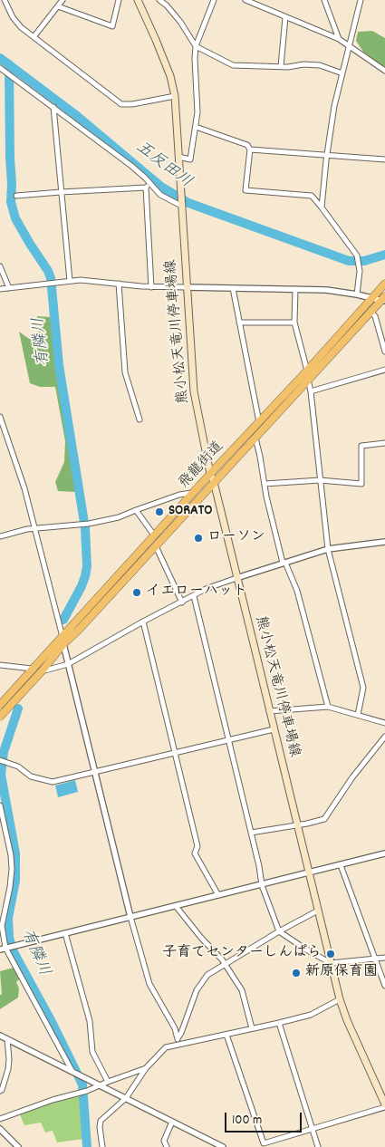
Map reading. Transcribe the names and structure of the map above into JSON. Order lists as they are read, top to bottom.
{
  "streets": {
    "highway": ["飛龍街道"],
    "main road": ["熊小松天竜川停車場線"]
  },
  "crossings": [
    ["熊小松天竜川停車場線", "飛龍街道"]
  ],
  "water": ["五反田川", "有隣川"],
  "places": [
    "SORATO",
    "ローソン",
    "イエローハット",
    "子育てセンターしんぱら",
    "新原保育園"
  ],
  "scale_bar": "100 m"
}
